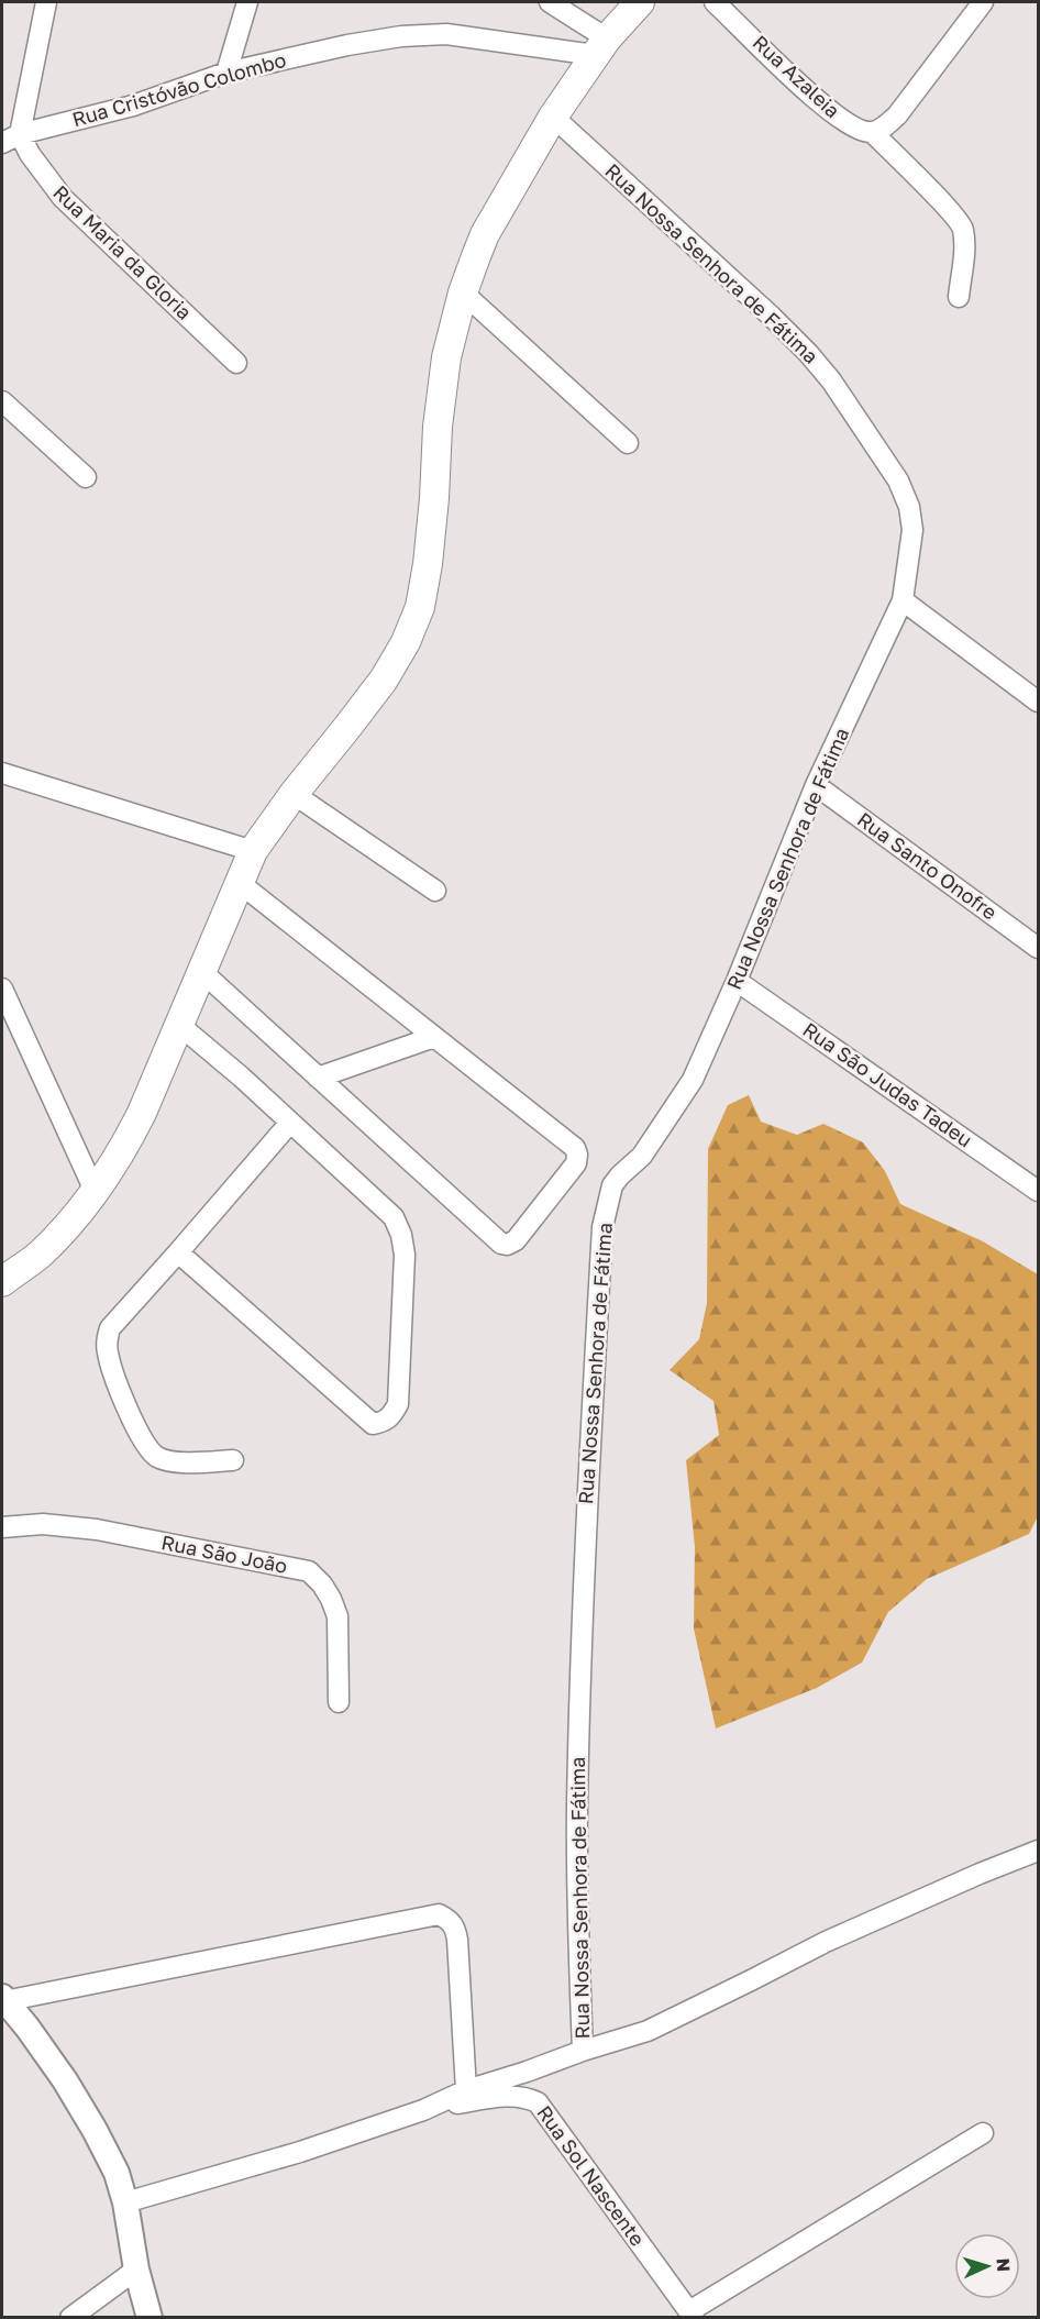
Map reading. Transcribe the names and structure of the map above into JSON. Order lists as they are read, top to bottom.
{
  "streets": {
    "street": [
      "Rua Azaleia",
      "Rua Cristóvão Colombo",
      "Rua Maria da Gloria",
      "Rua Nossa Senhora de Fátima",
      "Rua Santo Onofre",
      "Rua São Judas Tadeu",
      "Rua São João",
      "Rua Sol Nascente"
    ]
  },
  "crossings": [
    ["Rua Cristóvão Colombo", "Rua Maria da Gloria"],
    ["Rua Nossa Senhora de Fátima", "Rua Santo Onofre"],
    ["Rua Nossa Senhora de Fátima", "Rua São Judas Tadeu"],
    ["Rua Nossa Senhora de Fátima", "Rua Sol Nascente"]
  ],
  "north": "right"
}
